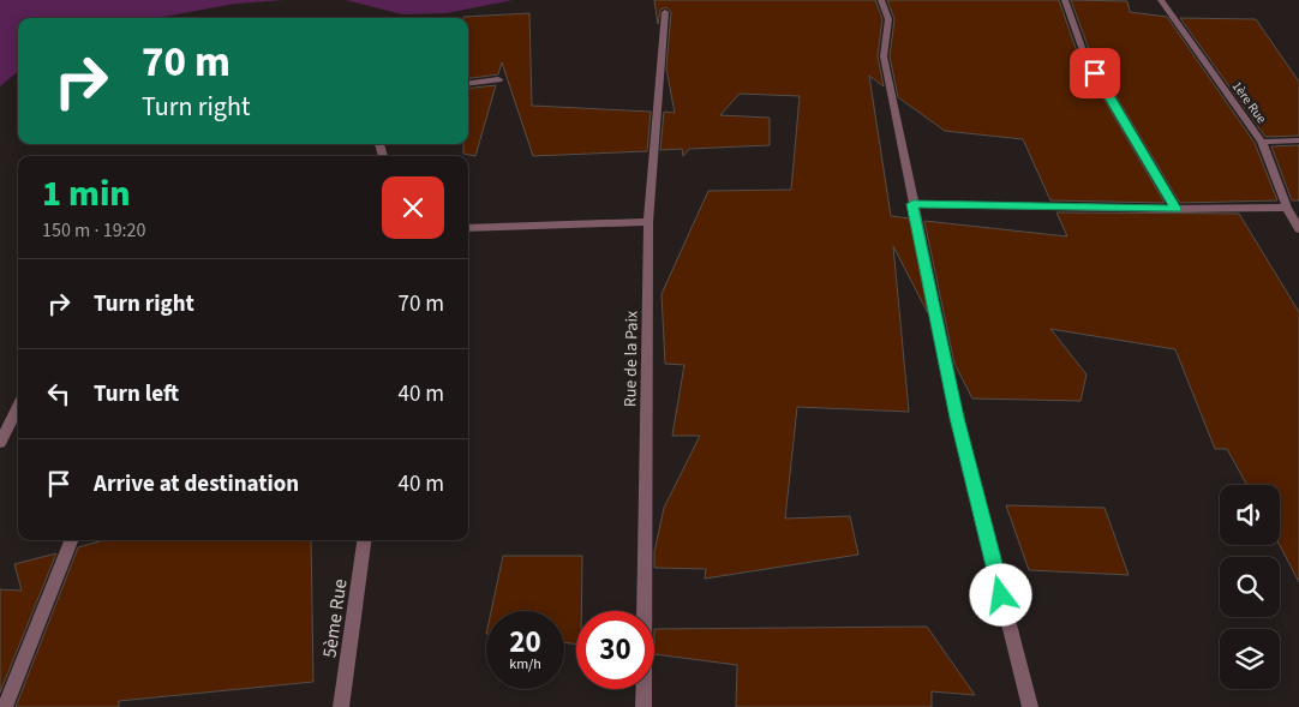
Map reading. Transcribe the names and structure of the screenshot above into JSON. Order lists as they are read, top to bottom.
{
  "streets": {
    "street": ["1ère Rue", "Rue de la Paix", "5ème Rue"]
  },
  "page": {
    "turn": ["70 m", "Turn right"],
    "heading": ["1 min", "150 m · 19:20"],
    "list": [
      {
        "name": "Turn right",
        "value": "70 m"
      },
      {
        "name": "Turn left",
        "value": "40 m"
      },
      {
        "name": "Arrive at destination",
        "value": "40 m"
      }
    ],
    "speed": "20 km/h",
    "limit": "30"
  }
}
